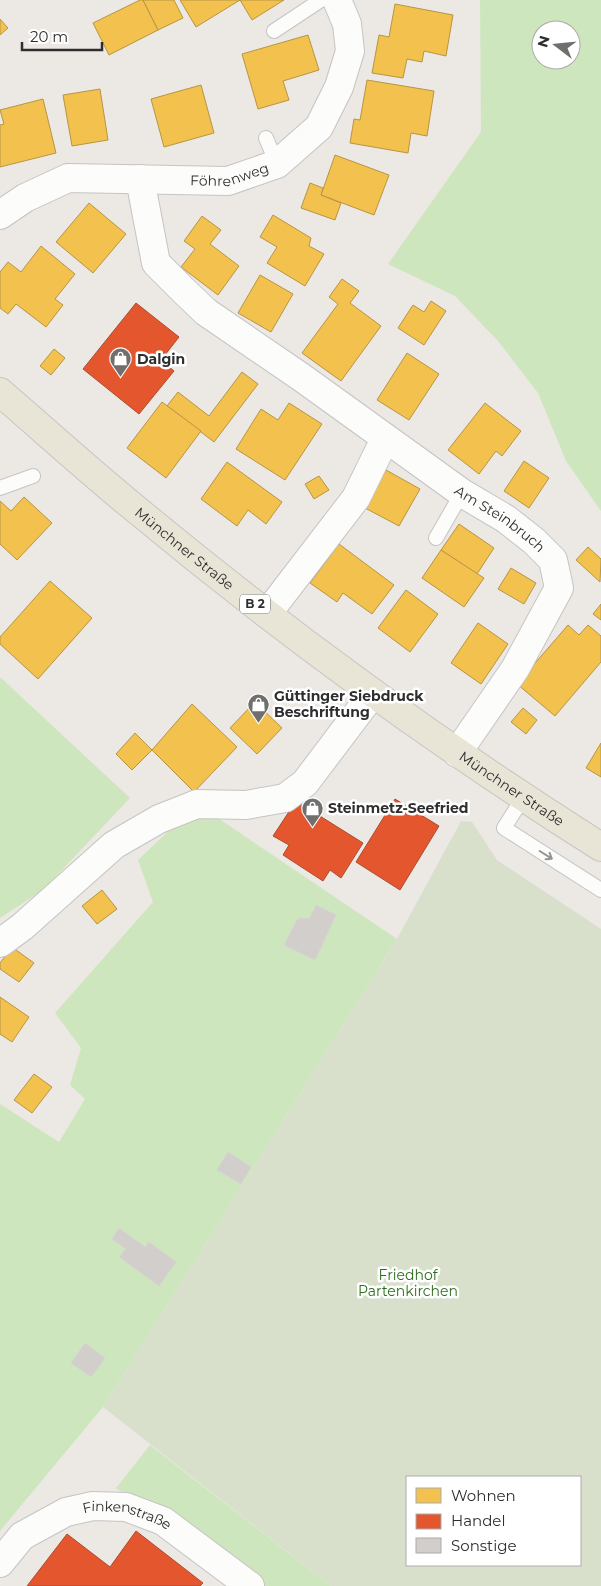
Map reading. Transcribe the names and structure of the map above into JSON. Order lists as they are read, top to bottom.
{
  "streets": {
    "main road": ["Münchner Straße", "B 2"],
    "street": ["Föhrenweg", "Am Steinbruch", "Finkenstraße"]
  },
  "crossings": [
    ["Föhrenweg", "Am Steinbruch"],
    ["Am Steinbruch", "Münchner Straße"]
  ],
  "parks": ["Friedhof Partenkirchen"],
  "places": {
    "shop": ["Dalgin", "Güttinger Siebdruck Beschriftung", "Steinmetz-Seefried"]
  },
  "legend": ["Wohnen", "Handel", "Sonstige"],
  "scale_bar": "20 m",
  "north": "left"
}
